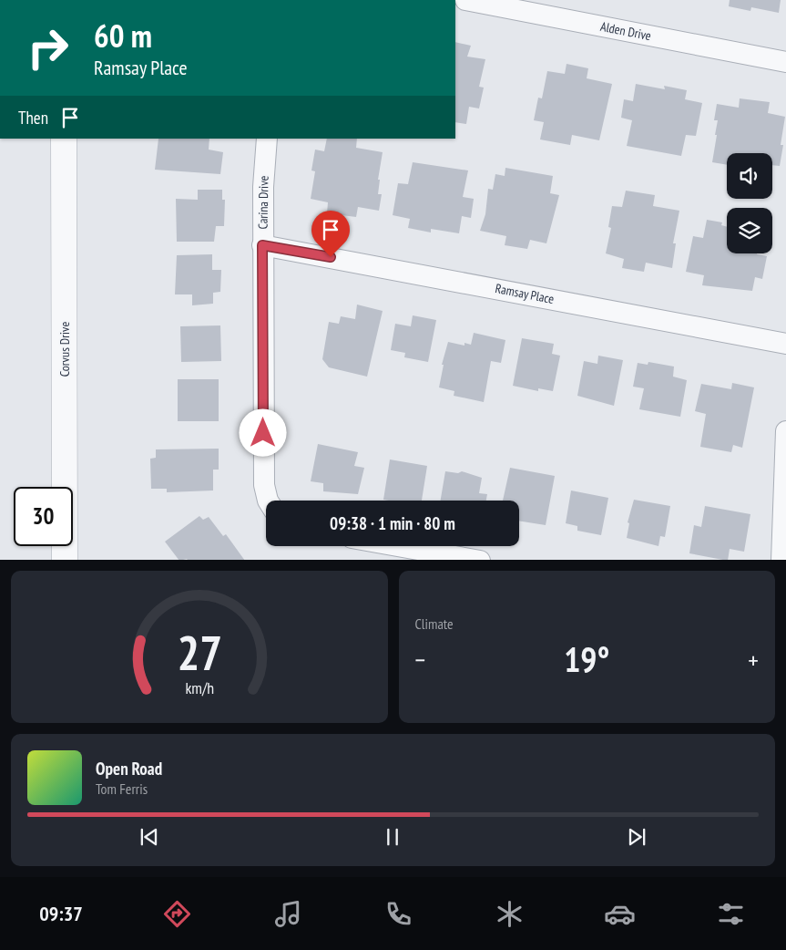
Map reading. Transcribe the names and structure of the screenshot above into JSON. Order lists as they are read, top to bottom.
{
  "streets": {
    "street": [
      "Alden Drive",
      "Carina Drive",
      "Ramsay Place",
      "Corvus Drive"
    ]
  },
  "crossings": [
    ["Carina Drive", "Ramsay Place"]
  ],
  "page": {
    "turn": ["60 m", "Ramsay Place"],
    "then": "Then",
    "limit": "30",
    "trip": "09:38 · 1 min · 80 m",
    "tile": "Climate",
    "heat": ["−", "19°", "+"],
    "song": ["Open Road", "Tom Ferris"],
    "tabs": "09:37",
    "gauge": ["27", "km/h"]
  }
}
